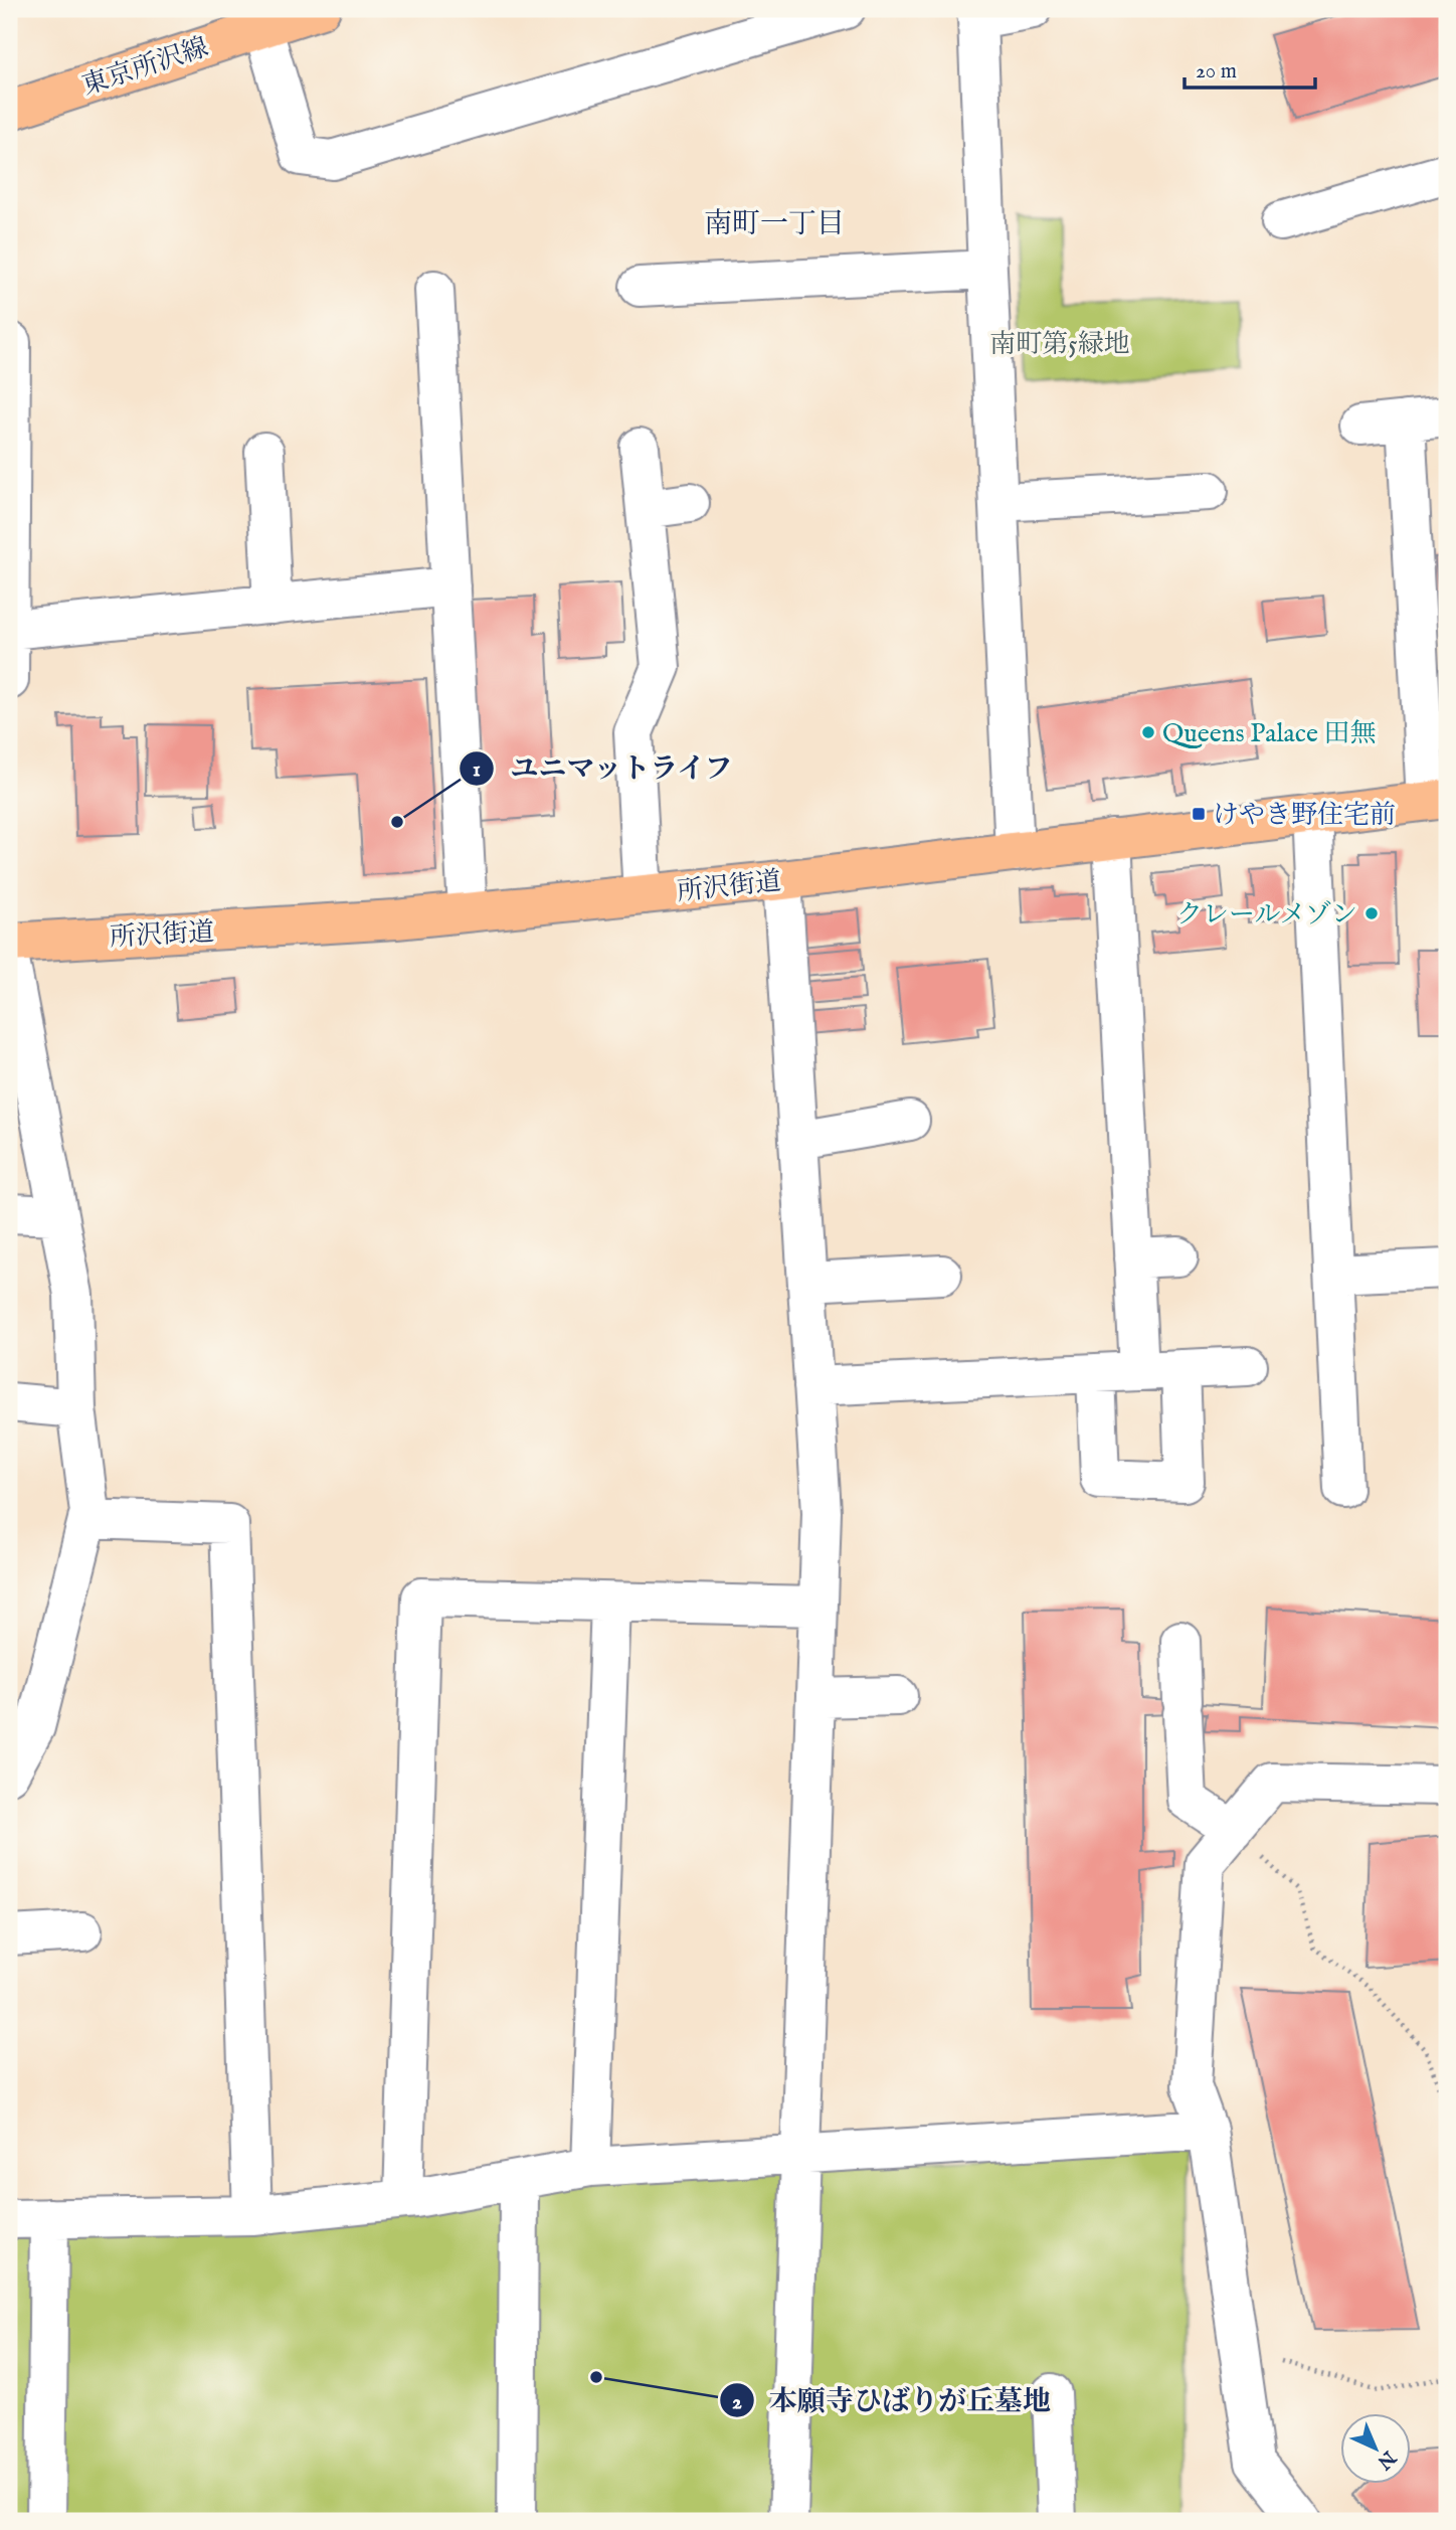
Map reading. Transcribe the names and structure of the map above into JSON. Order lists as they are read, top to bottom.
{
  "streets": {
    "main road": ["東京所沢線", "所沢街道"]
  },
  "districts": ["南町一丁目"],
  "parks": ["南町第5緑地"],
  "places": {
    "other": [
      "Queens Palace 田無",
      "ユニマットライフ",
      "クレールメゾン",
      "本願寺ひばりが丘墓地"
    ],
    "transit": ["けやき野住宅前"]
  },
  "scale_bar": "20 m",
  "north": "bottom right"
}
